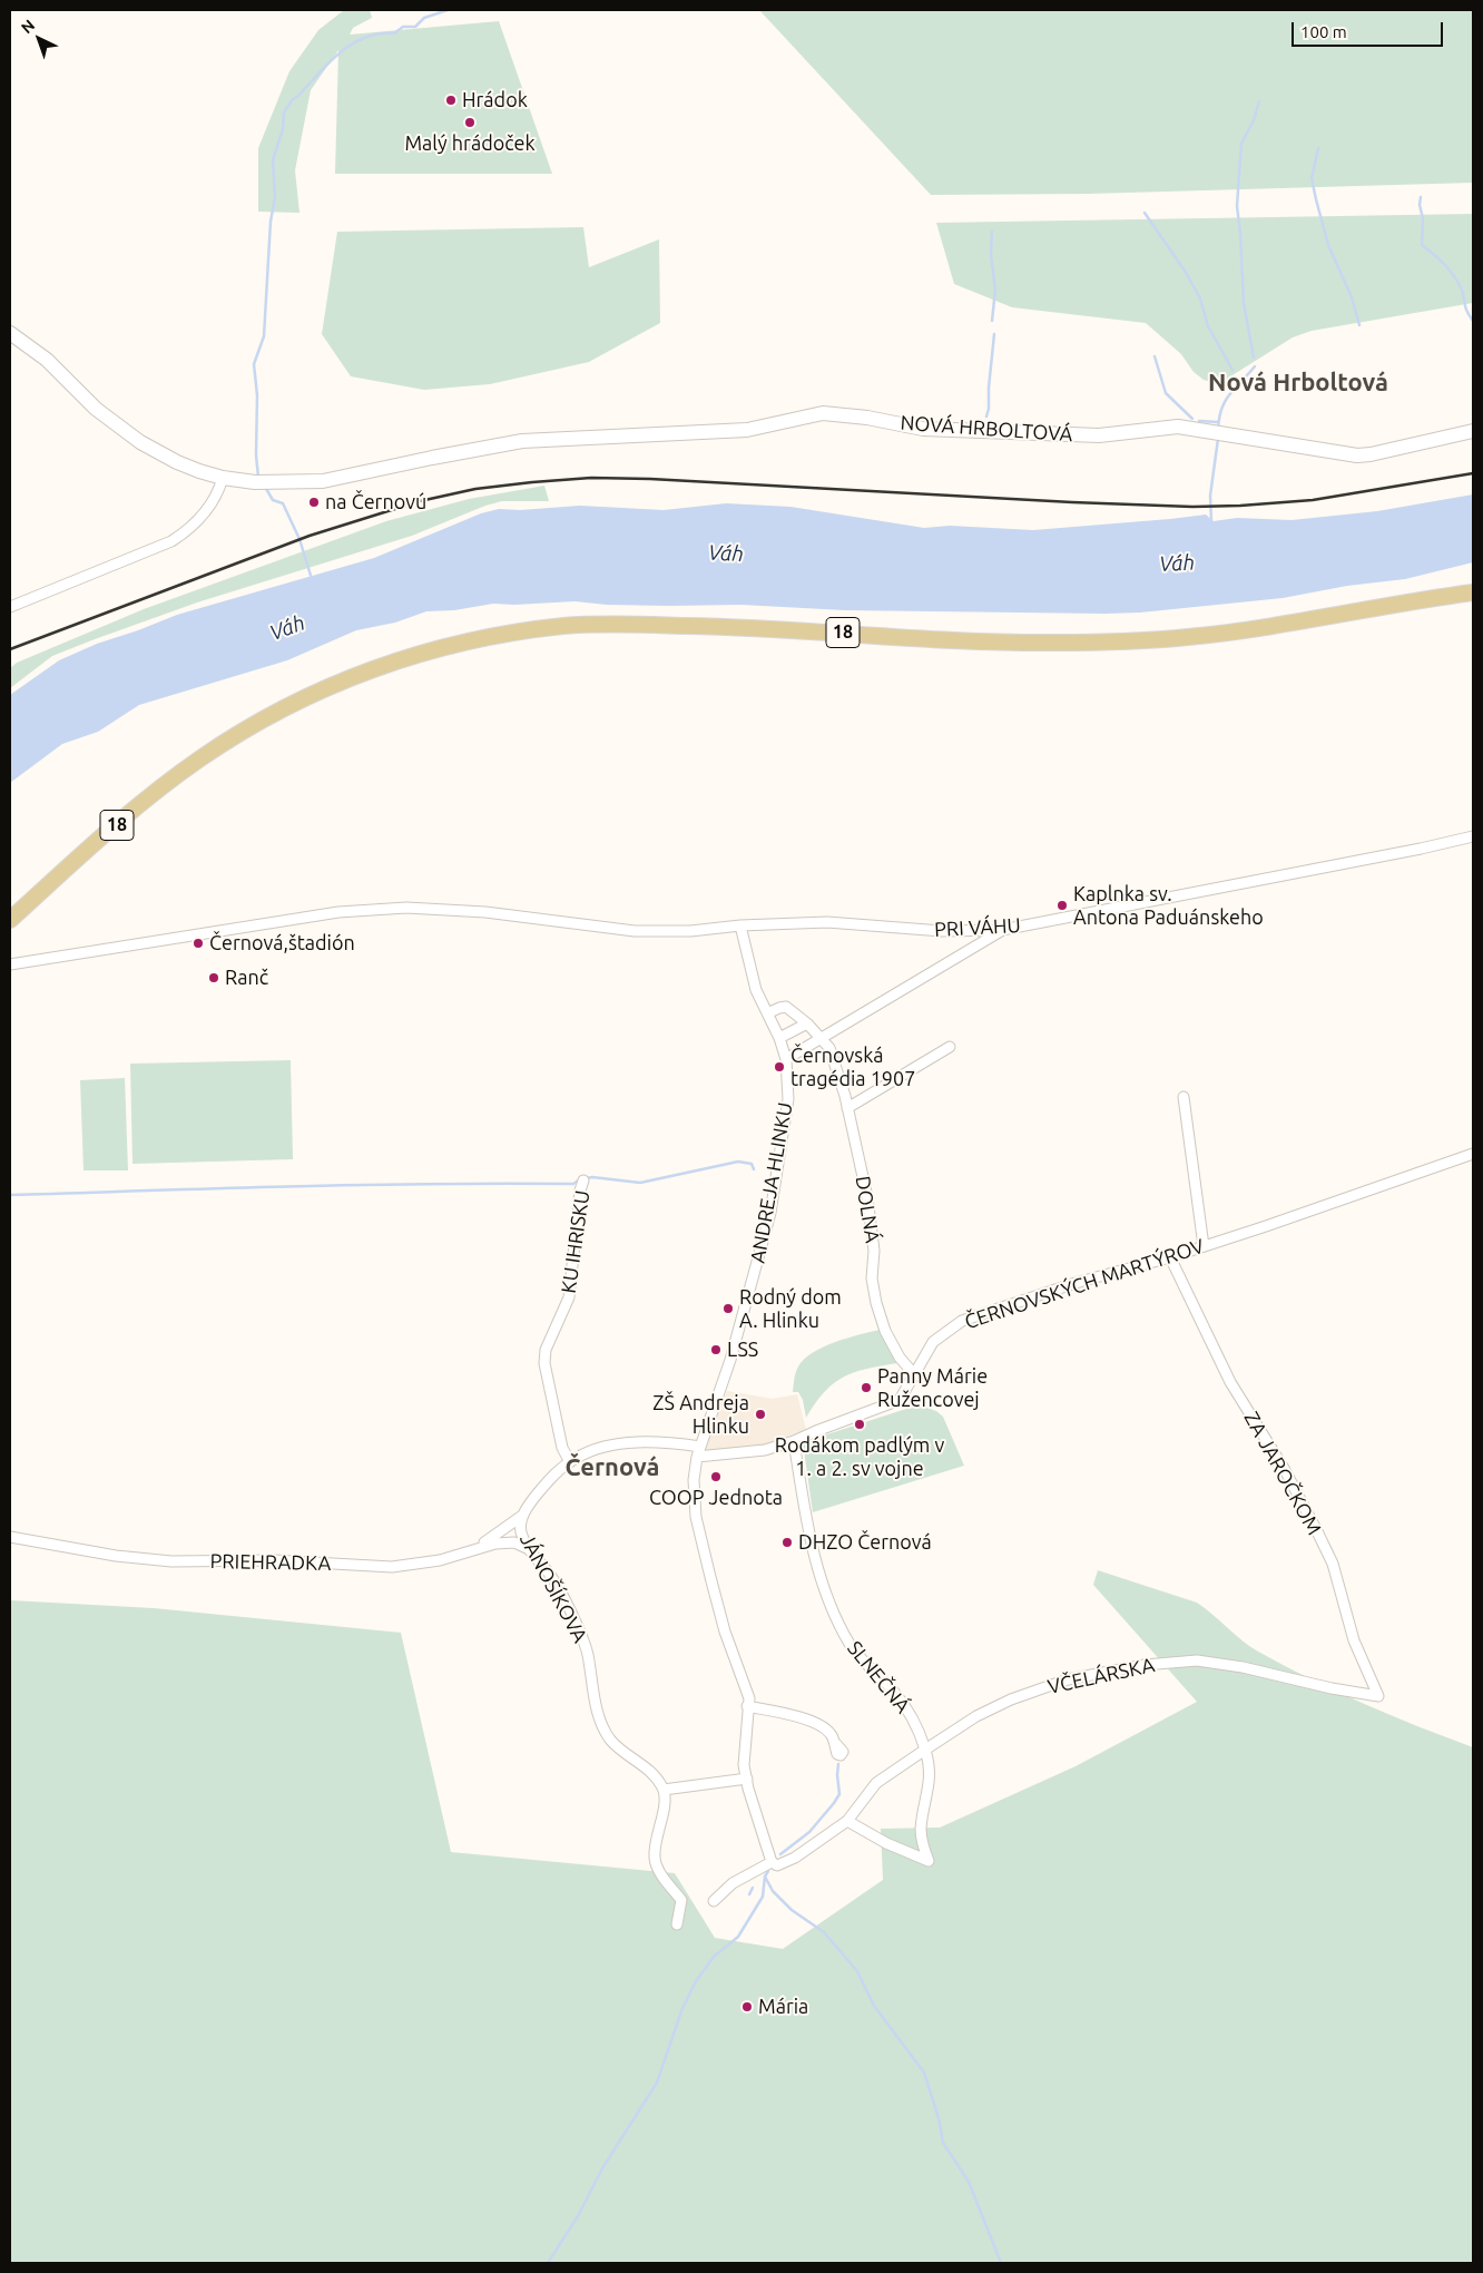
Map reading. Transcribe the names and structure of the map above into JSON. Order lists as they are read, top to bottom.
{
  "streets": {
    "main road": ["18"],
    "street": [
      "NOVÁ HRBOLTOVÁ",
      "PRI VÁHU",
      "ANDREJA HLINKU",
      "DOLNÁ",
      "KU IHRISKU",
      "ČERNOVSKÝCH MARTÝROV",
      "ZA JAROČKOM",
      "PRIEHRADKA",
      "JÁNOŠÍKOVA",
      "VČELÁRSKA",
      "SLNEČNÁ"
    ]
  },
  "crossings": [
    ["PRI VÁHU", "ANDREJA HLINKU"],
    ["ANDREJA HLINKU", "DOLNÁ"],
    ["ANDREJA HLINKU", "ČERNOVSKÝCH MARTÝROV"],
    ["ANDREJA HLINKU", "JÁNOŠÍKOVA"],
    ["DOLNÁ", "ČERNOVSKÝCH MARTÝROV"],
    ["KU IHRISKU", "JÁNOŠÍKOVA"],
    ["ČERNOVSKÝCH MARTÝROV", "ZA JAROČKOM"],
    ["ČERNOVSKÝCH MARTÝROV", "SLNEČNÁ"],
    ["ZA JAROČKOM", "VČELÁRSKA"],
    ["PRIEHRADKA", "JÁNOŠÍKOVA"],
    ["VČELÁRSKA", "SLNEČNÁ"]
  ],
  "districts": ["Nová Hrboltová", "Černová"],
  "water": ["Váh"],
  "places": [
    "Hrádok",
    "Malý hrádoček",
    "na Černovú",
    "Kaplnka sv. Antona Paduánskeho",
    "Černová,štadión",
    "Ranč",
    "Černovská tragédia 1907",
    "Rodný dom A. Hlinku",
    "LSS",
    "Panny Márie Ružencovej",
    "ZŠ Andreja Hlinku",
    "Rodákom padlým v 1. a 2. sv vojne",
    "COOP Jednota",
    "DHZO Černová",
    "Mária"
  ],
  "scale_bar": "100 m",
  "north": "top left"
}
